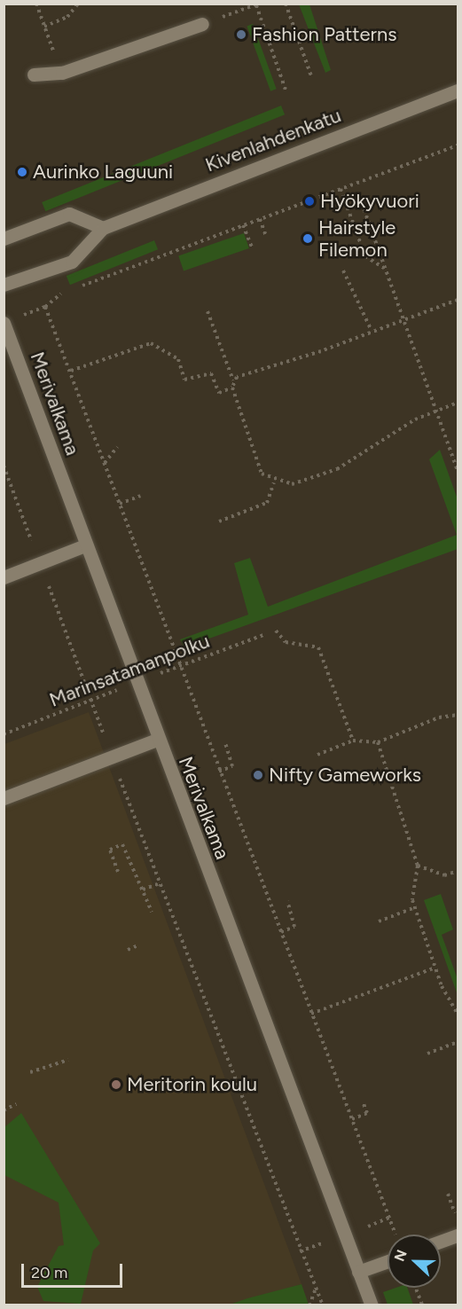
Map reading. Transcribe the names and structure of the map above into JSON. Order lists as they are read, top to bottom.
{
  "streets": {
    "street": ["Kivenlahdenkatu", "Merivalkama"],
    "path": ["Marinsatamanpolku"]
  },
  "crossings": [
    ["Merivalkama", "Marinsatamanpolku"]
  ],
  "places": [
    "Fashion Patterns",
    "Aurinko Laguuni",
    "Hyökyvuori",
    "Hairstyle Filemon",
    "Nifty Gameworks",
    "Meritorin koulu"
  ],
  "scale_bar": "20 m",
  "north": "left"
}
